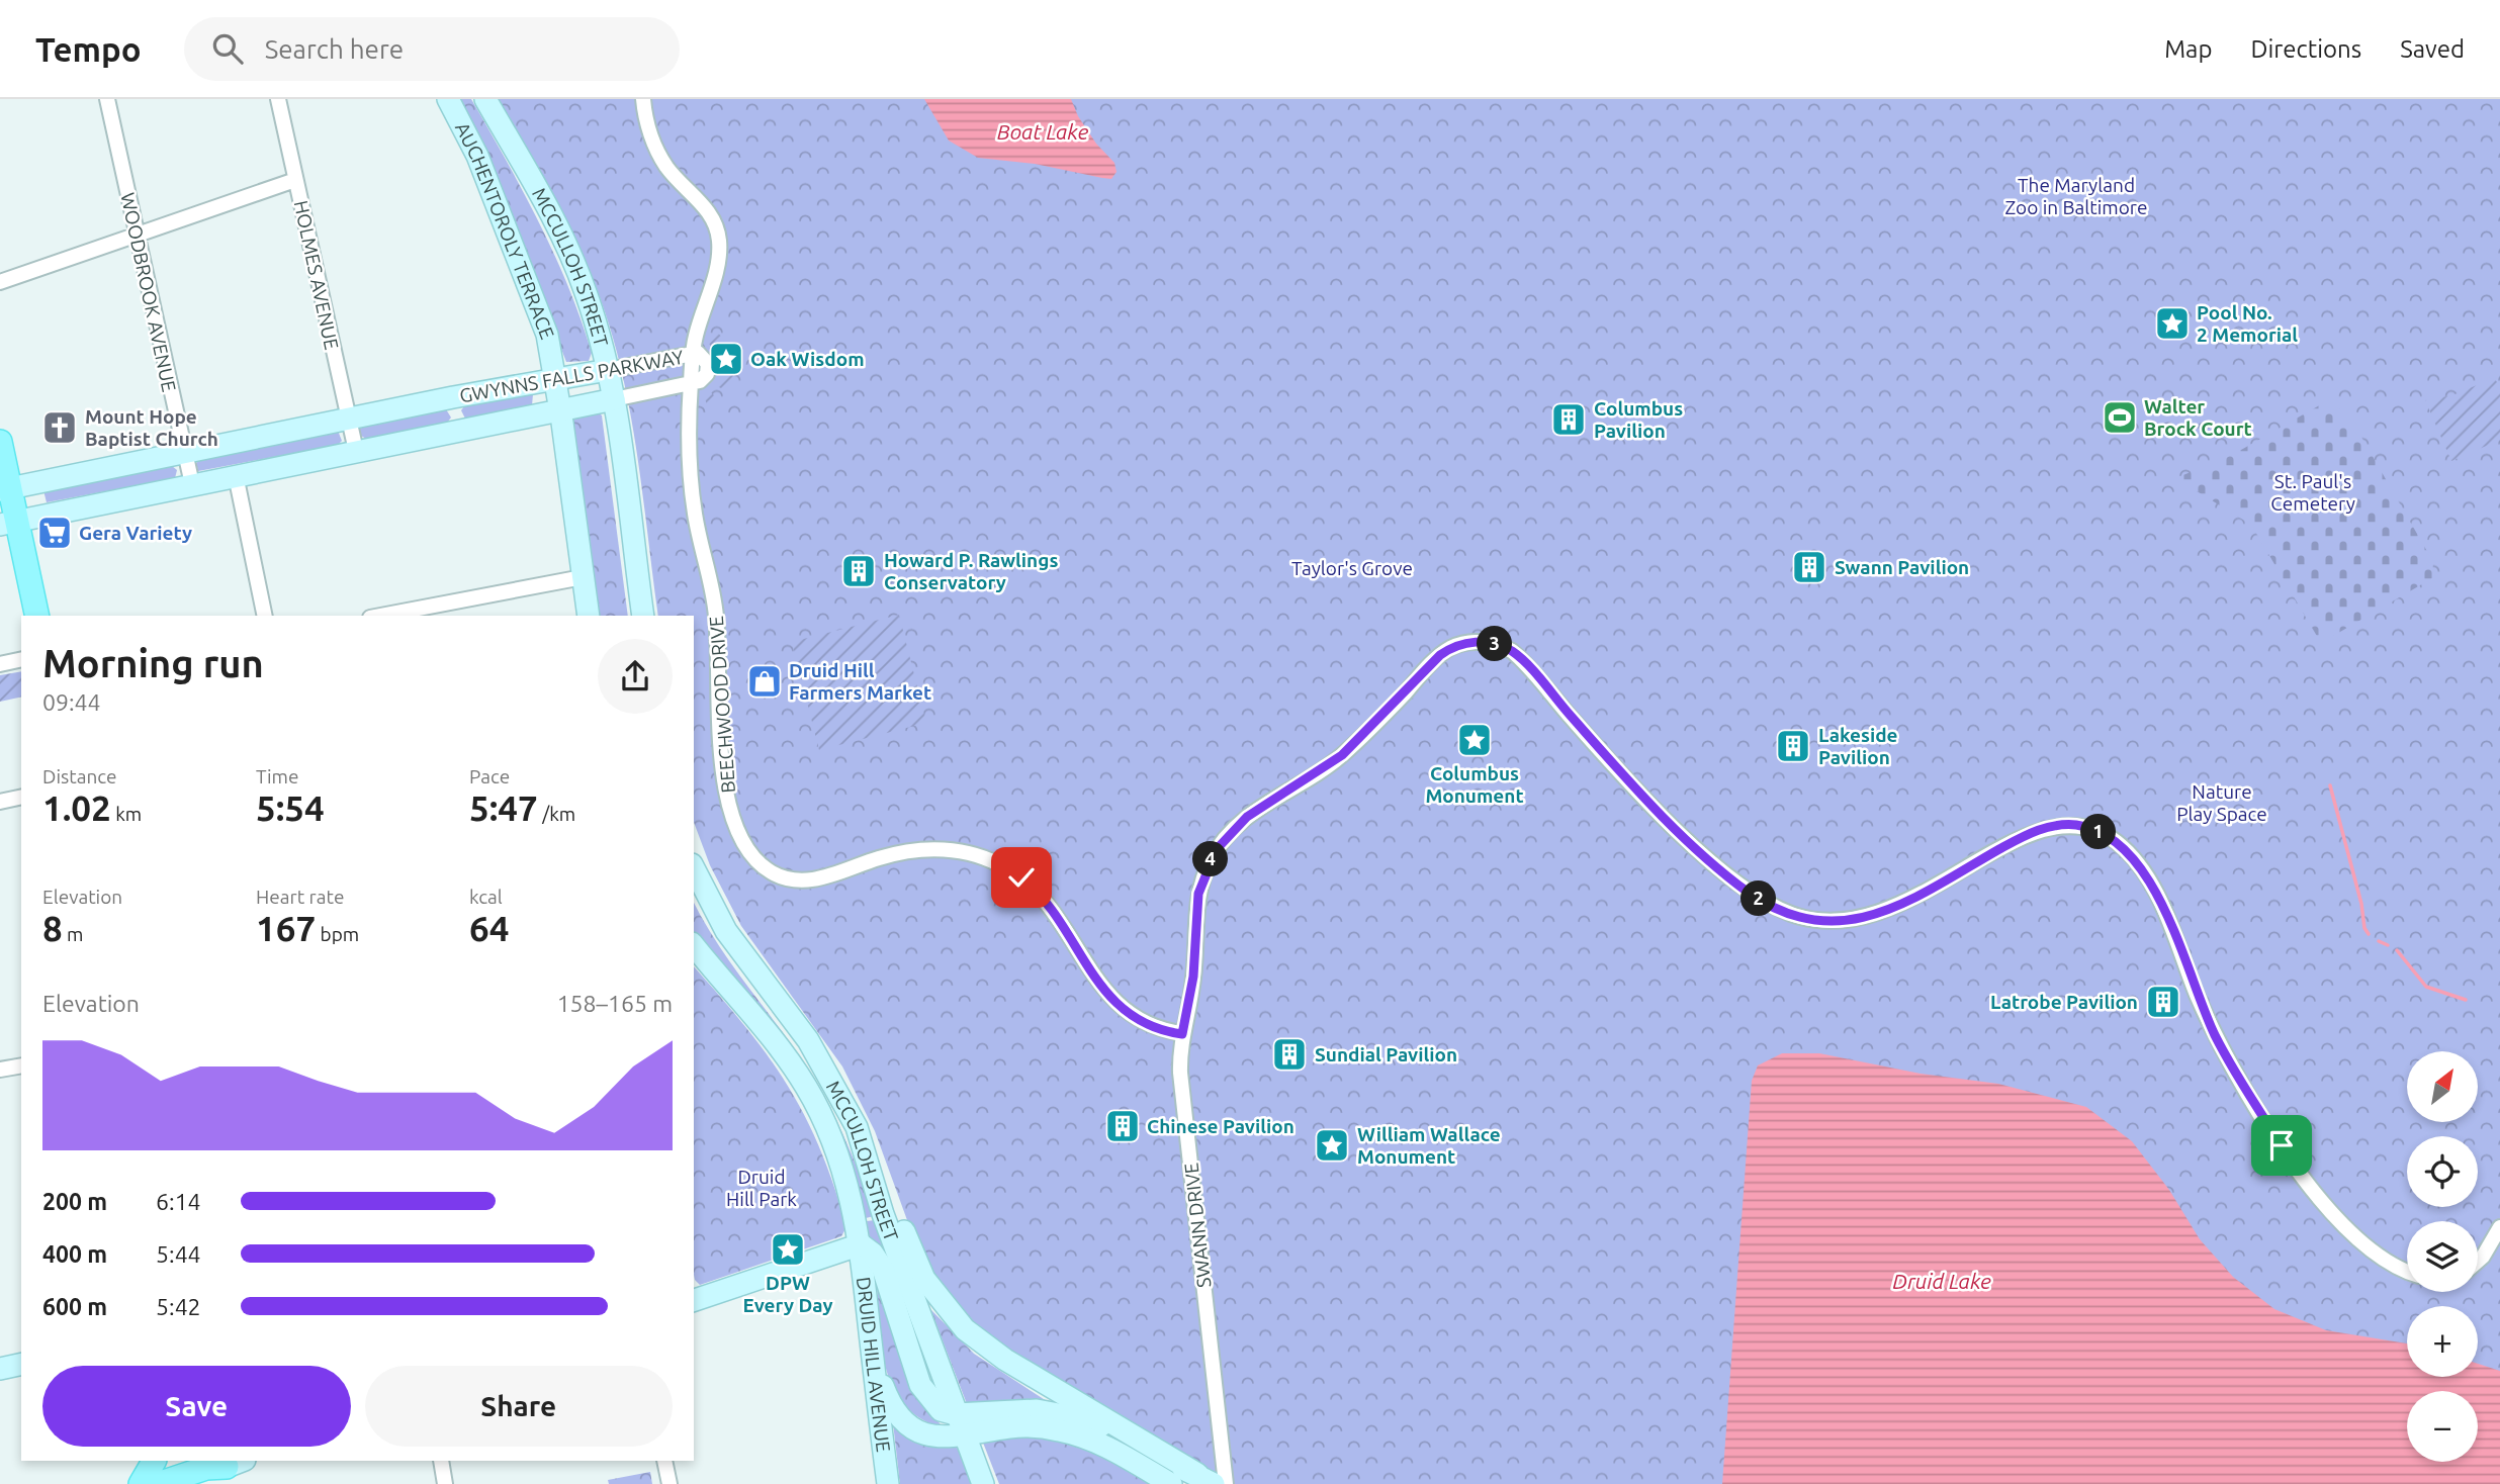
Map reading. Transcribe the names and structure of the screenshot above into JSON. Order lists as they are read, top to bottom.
{
  "streets": {
    "main road": [
      "AUCHENTOROLY TERRACE",
      "MCCULLOH STREET",
      "GWYNNS FALLS PARKWAY",
      "DRUID HILL AVENUE"
    ],
    "street": [
      "HOLMES AVENUE",
      "WOODBROOK AVENUE",
      "BEECHWOOD DRIVE",
      "SWANN DRIVE"
    ]
  },
  "crossings": [
    ["AUCHENTOROLY TERRACE", "GWYNNS FALLS PARKWAY"],
    ["MCCULLOH STREET", "GWYNNS FALLS PARKWAY"],
    ["MCCULLOH STREET", "DRUID HILL AVENUE"],
    ["HOLMES AVENUE", "GWYNNS FALLS PARKWAY"],
    ["WOODBROOK AVENUE", "GWYNNS FALLS PARKWAY"],
    ["GWYNNS FALLS PARKWAY", "BEECHWOOD DRIVE"],
    ["BEECHWOOD DRIVE", "SWANN DRIVE"]
  ],
  "water": ["Boat Lake", "Druid Lake"],
  "parks": [
    "The Maryland Zoo in Baltimore",
    "St. Paul's Cemetery",
    "Taylor's Grove",
    "Nature Play Space",
    "Druid Hill Park"
  ],
  "places": {
    "place": [
      "Pool No. 2 Memorial",
      "Oak Wisdom",
      "Columbus Monument",
      "William Wallace Monument",
      "DPW Every Day"
    ],
    "sports": ["Walter Brock Court"],
    "building": [
      "Columbus Pavilion",
      "Swann Pavilion",
      "Howard P. Rawlings Conservatory",
      "Lakeside Pavilion",
      "Latrobe Pavilion",
      "Sundial Pavilion",
      "Chinese Pavilion"
    ],
    "church": ["Mount Hope Baptist Church"],
    "supermarket": ["Gera Variety"],
    "shop": ["Druid Hill Farmers Market"]
  },
  "north": "top right",
  "page": {
    "header": "Tempo",
    "search": "Search here",
    "nav": ["Map", "Directions", "Saved"],
    "heading": ["Morning run", "09:44"],
    "pins": [
      "3",
      "1",
      "4",
      "2"
    ],
    "stats": [
      ["Distance", "1.02 km"],
      ["Time", "5:54"],
      ["Pace", "5:47 /km"],
      ["Elevation", "8 m"],
      ["Heart rate", "167 bpm"],
      ["kcal", "64"]
    ],
    "chart": ["Elevation", "158–165 m"],
    "map_buttons": ["+", "−"],
    "list": [
      {
        "name": "200 m",
        "note": "6:14"
      },
      {
        "name": "400 m",
        "note": "5:44"
      },
      {
        "name": "600 m",
        "note": "5:42"
      }
    ],
    "buttons": ["Save", "Share"]
  }
}
